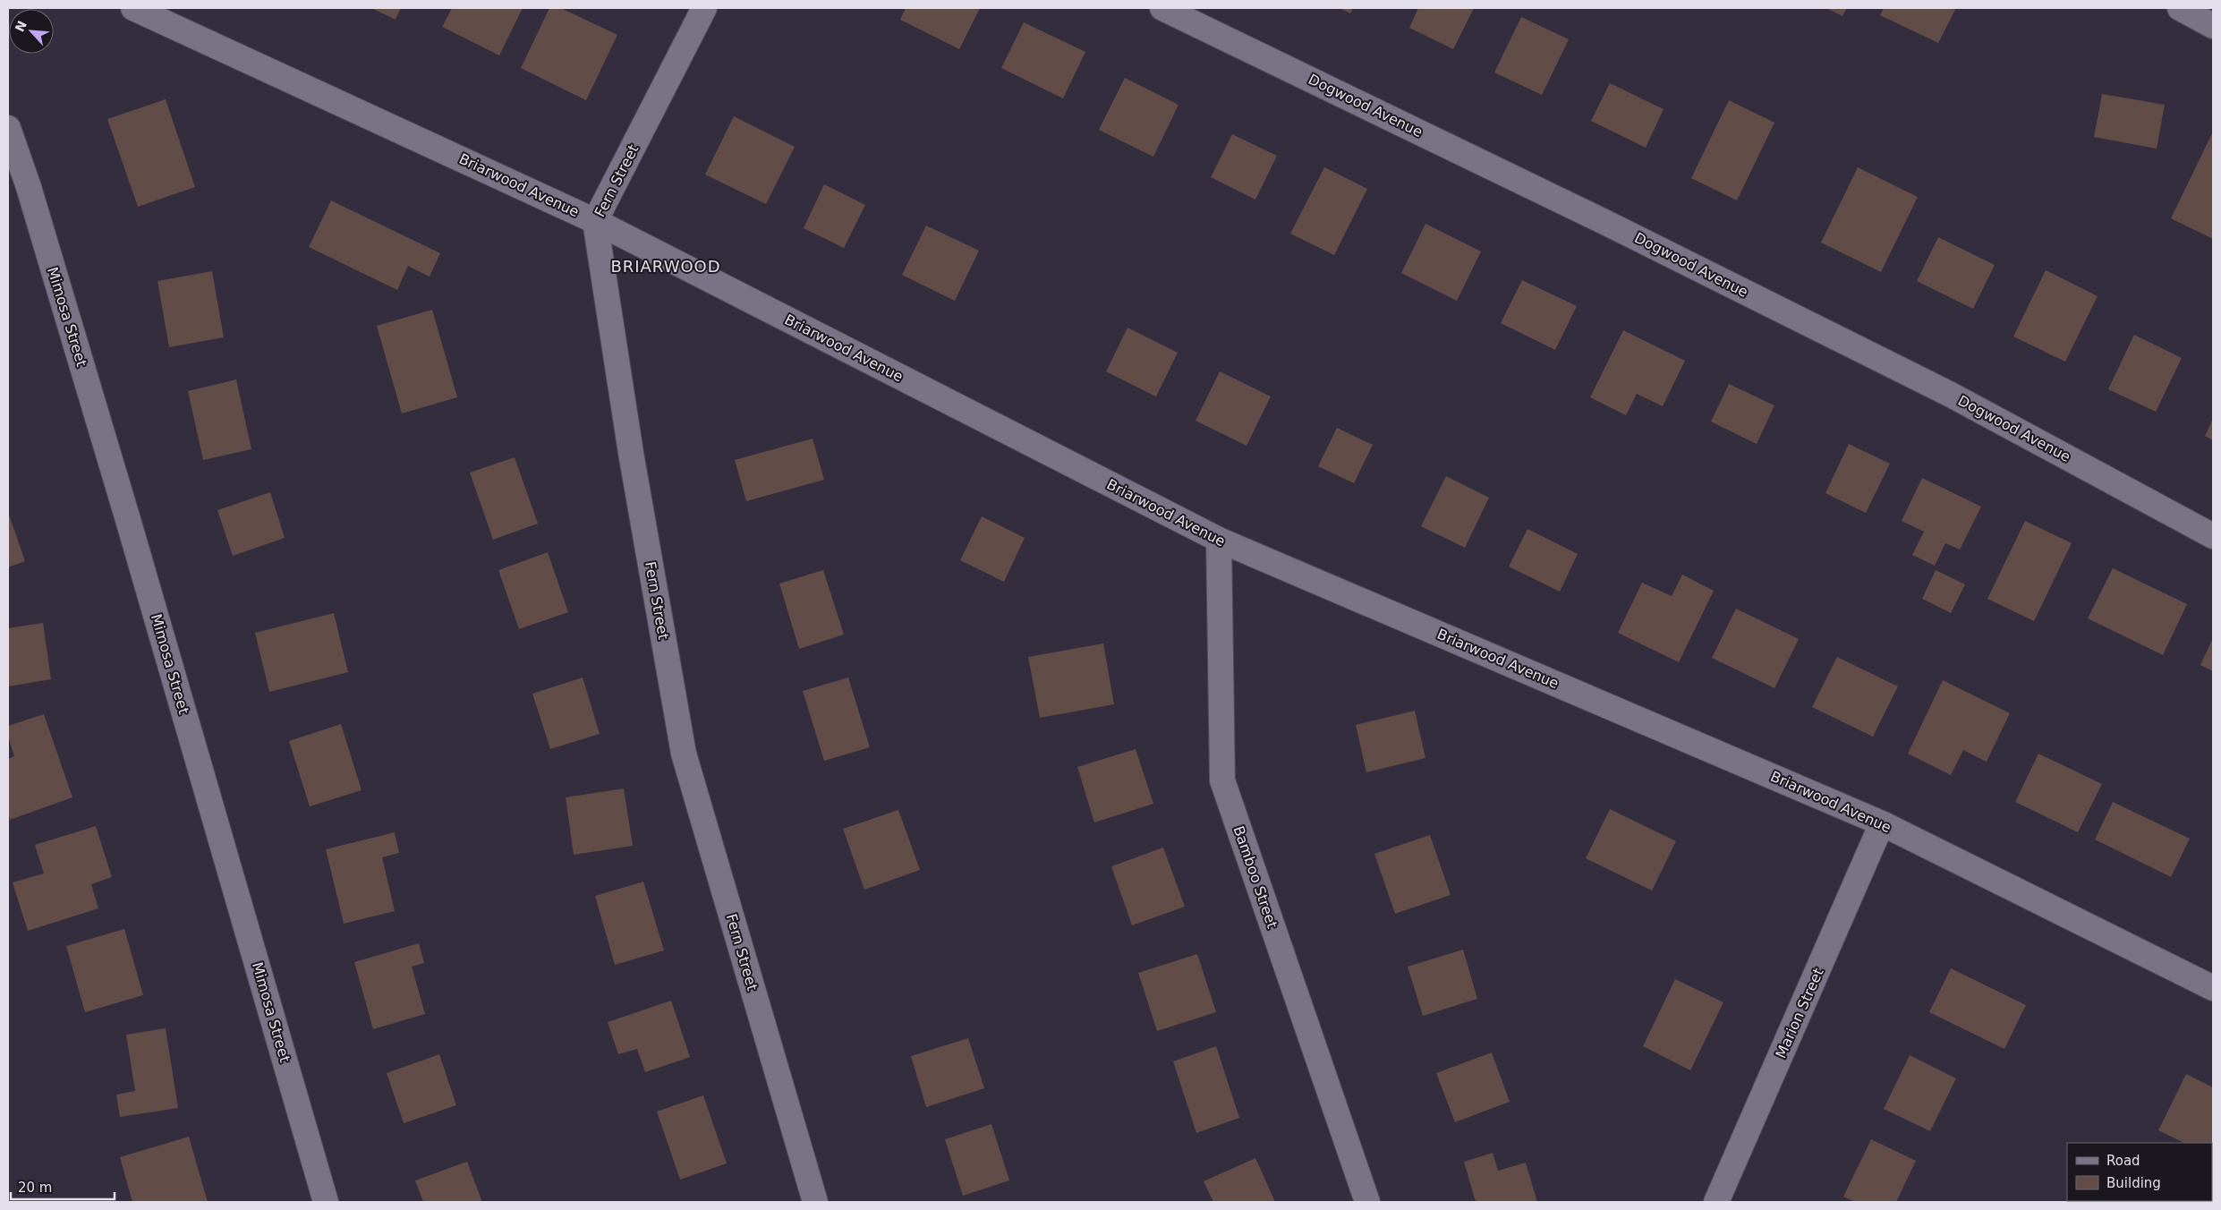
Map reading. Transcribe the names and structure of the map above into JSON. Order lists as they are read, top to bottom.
{
  "streets": {
    "street": [
      "Dogwood Avenue",
      "Fern Street",
      "Briarwood Avenue",
      "Mimosa Street",
      "Bamboo Street",
      "Marion Street"
    ]
  },
  "crossings": [
    ["Fern Street", "Briarwood Avenue"],
    ["Briarwood Avenue", "Bamboo Street"],
    ["Briarwood Avenue", "Marion Street"]
  ],
  "districts": ["BRIARWOOD"],
  "legend": ["Road", "Building"],
  "scale_bar": "20 m",
  "north": "top left"
}
